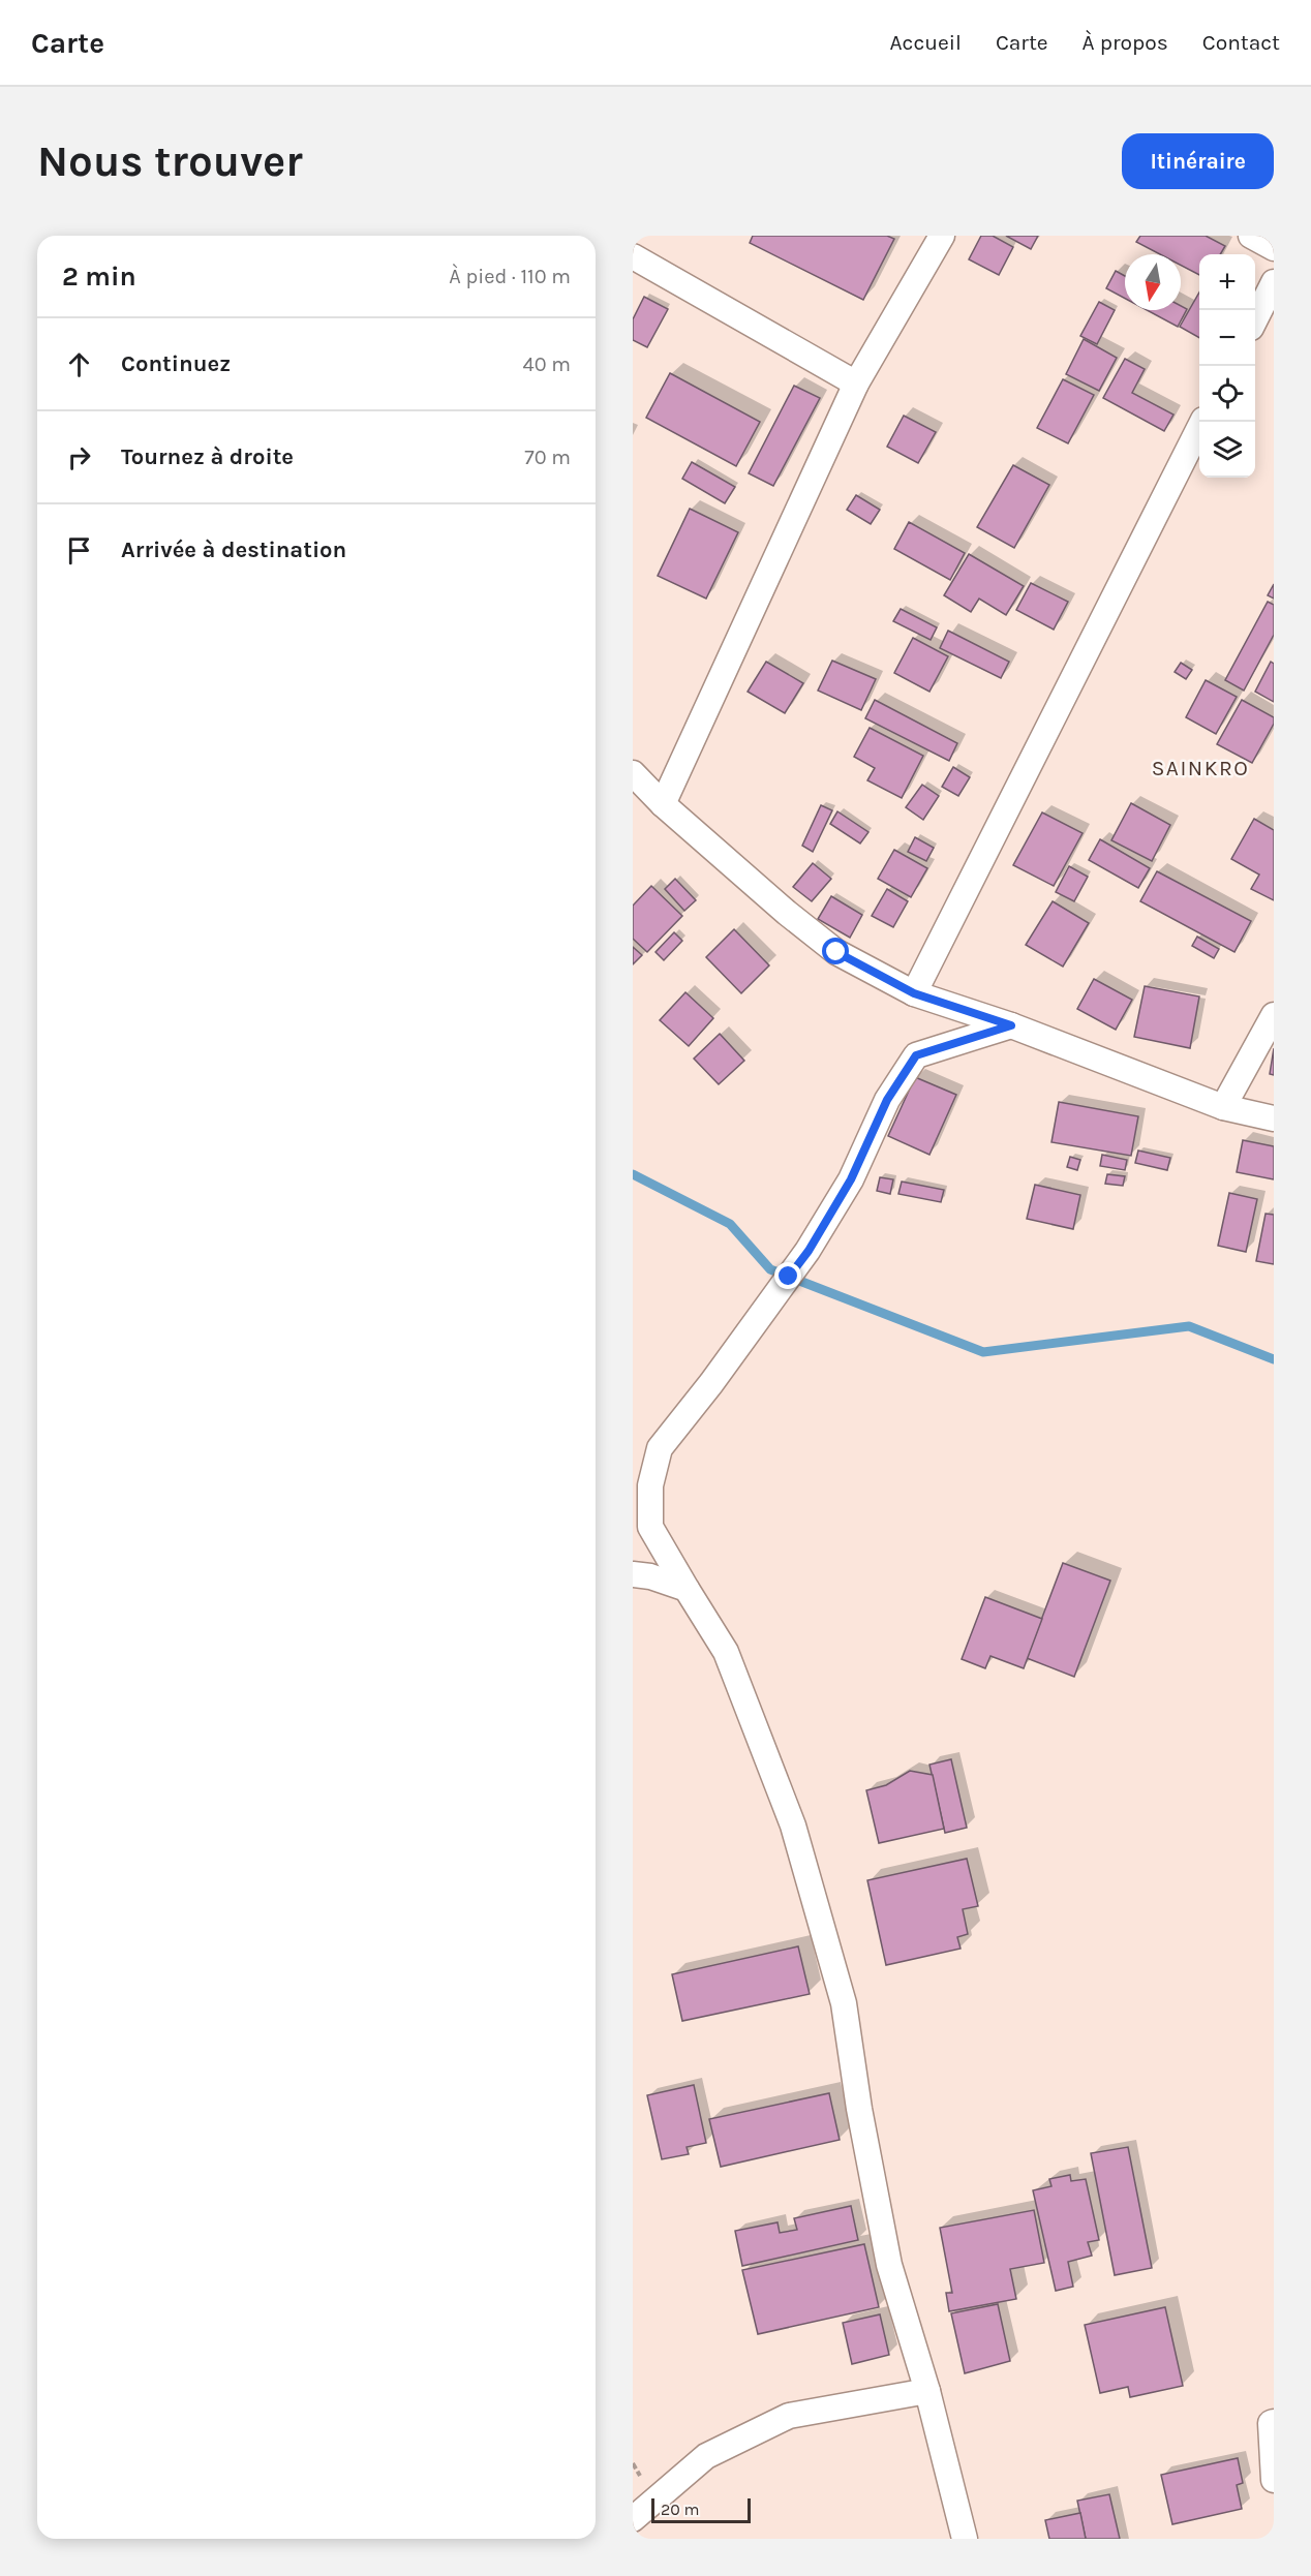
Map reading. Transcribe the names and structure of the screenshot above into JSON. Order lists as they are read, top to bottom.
{
  "districts": ["SAINKRO"],
  "scale_bar": "20 m",
  "north": "bottom",
  "page": {
    "header": "Carte",
    "nav": [
      "Accueil",
      "Carte",
      "À propos",
      "Contact"
    ],
    "buttons": "Itinéraire",
    "title": "Nous trouver",
    "heading": ["2 min", "À pied · 110 m"],
    "map_buttons": ["+", "−"],
    "list": [
      ["Continuez", "40 m"],
      ["Tournez à droite", "70 m"],
      "Arrivée à destination"
    ],
    "scale": "20 m"
  }
}
